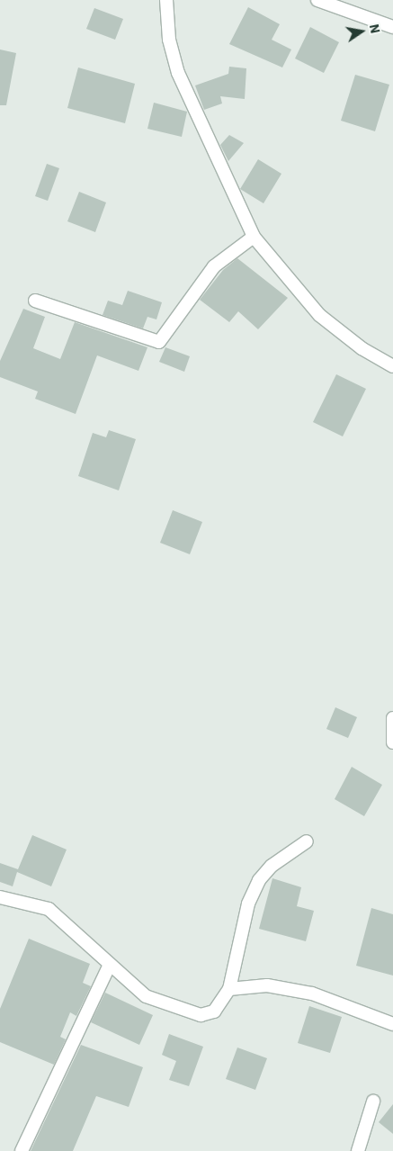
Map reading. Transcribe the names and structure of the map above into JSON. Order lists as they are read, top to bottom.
{
  "north": "right"
}
